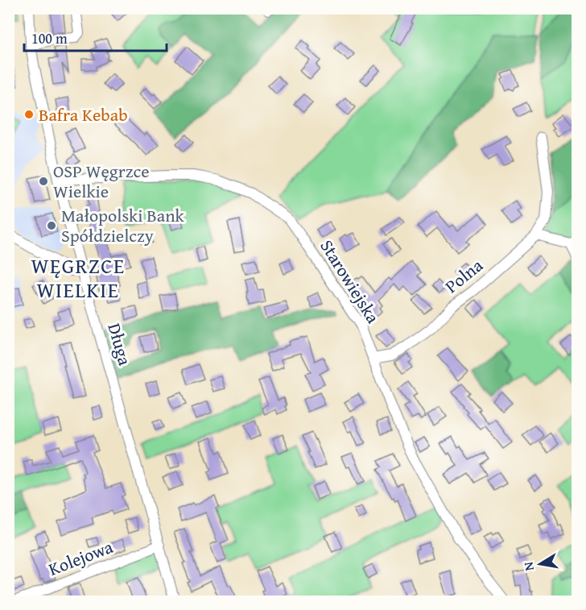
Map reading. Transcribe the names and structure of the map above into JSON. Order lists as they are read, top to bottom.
{
  "streets": {
    "street": [
      "Polna",
      "Starowiejska",
      "Długa",
      "Kolejowa"
    ]
  },
  "crossings": [
    ["Polna", "Starowiejska"],
    ["Starowiejska", "Długa"],
    ["Długa", "Kolejowa"]
  ],
  "districts": ["WĘGRZCE WIELKIE"],
  "places": ["Bafra Kebab", "OSP Węgrzce Wielkie", "Małopolski Bank Spółdzielczy"],
  "scale_bar": "100 m",
  "north": "left"
}
